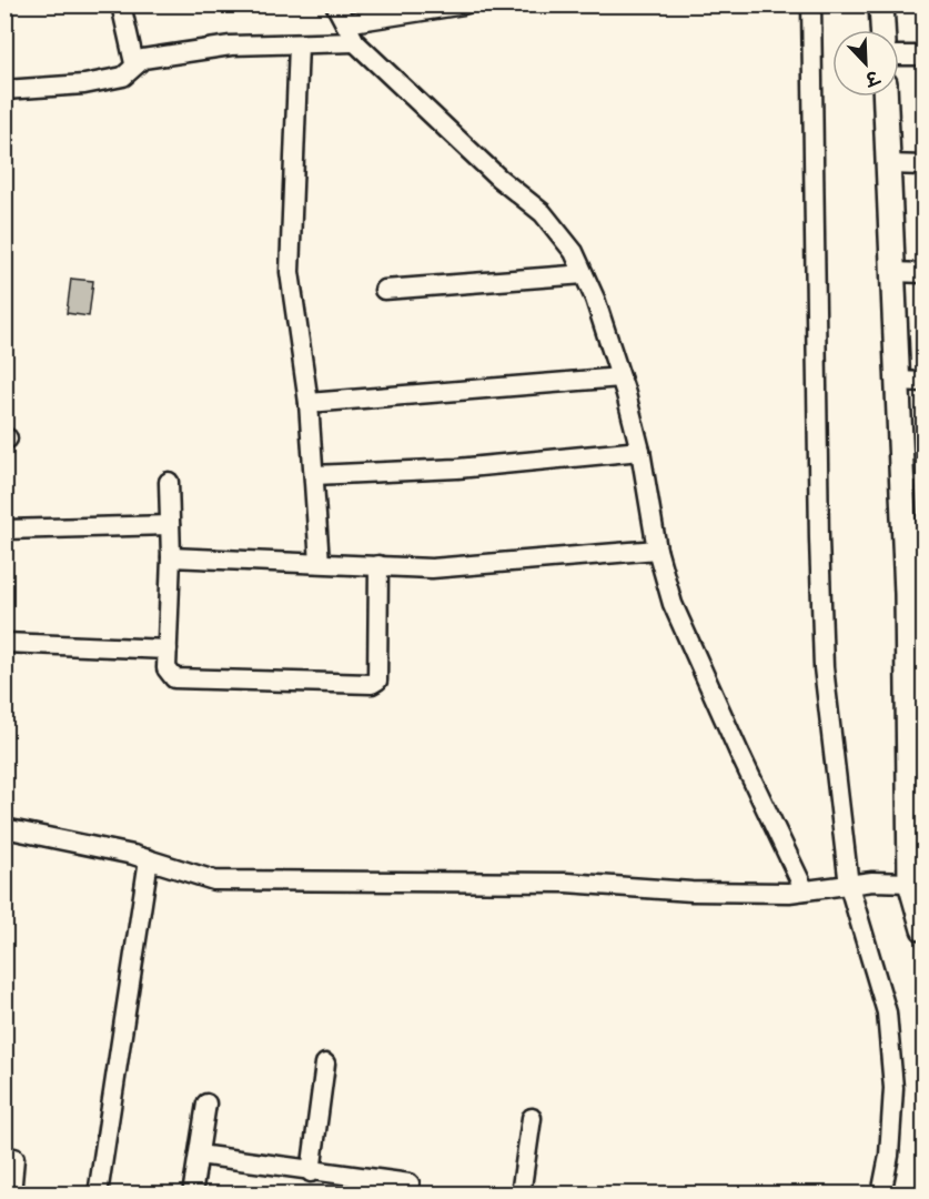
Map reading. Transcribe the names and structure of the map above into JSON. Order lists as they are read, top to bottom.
{
  "north": "bottom right"
}
